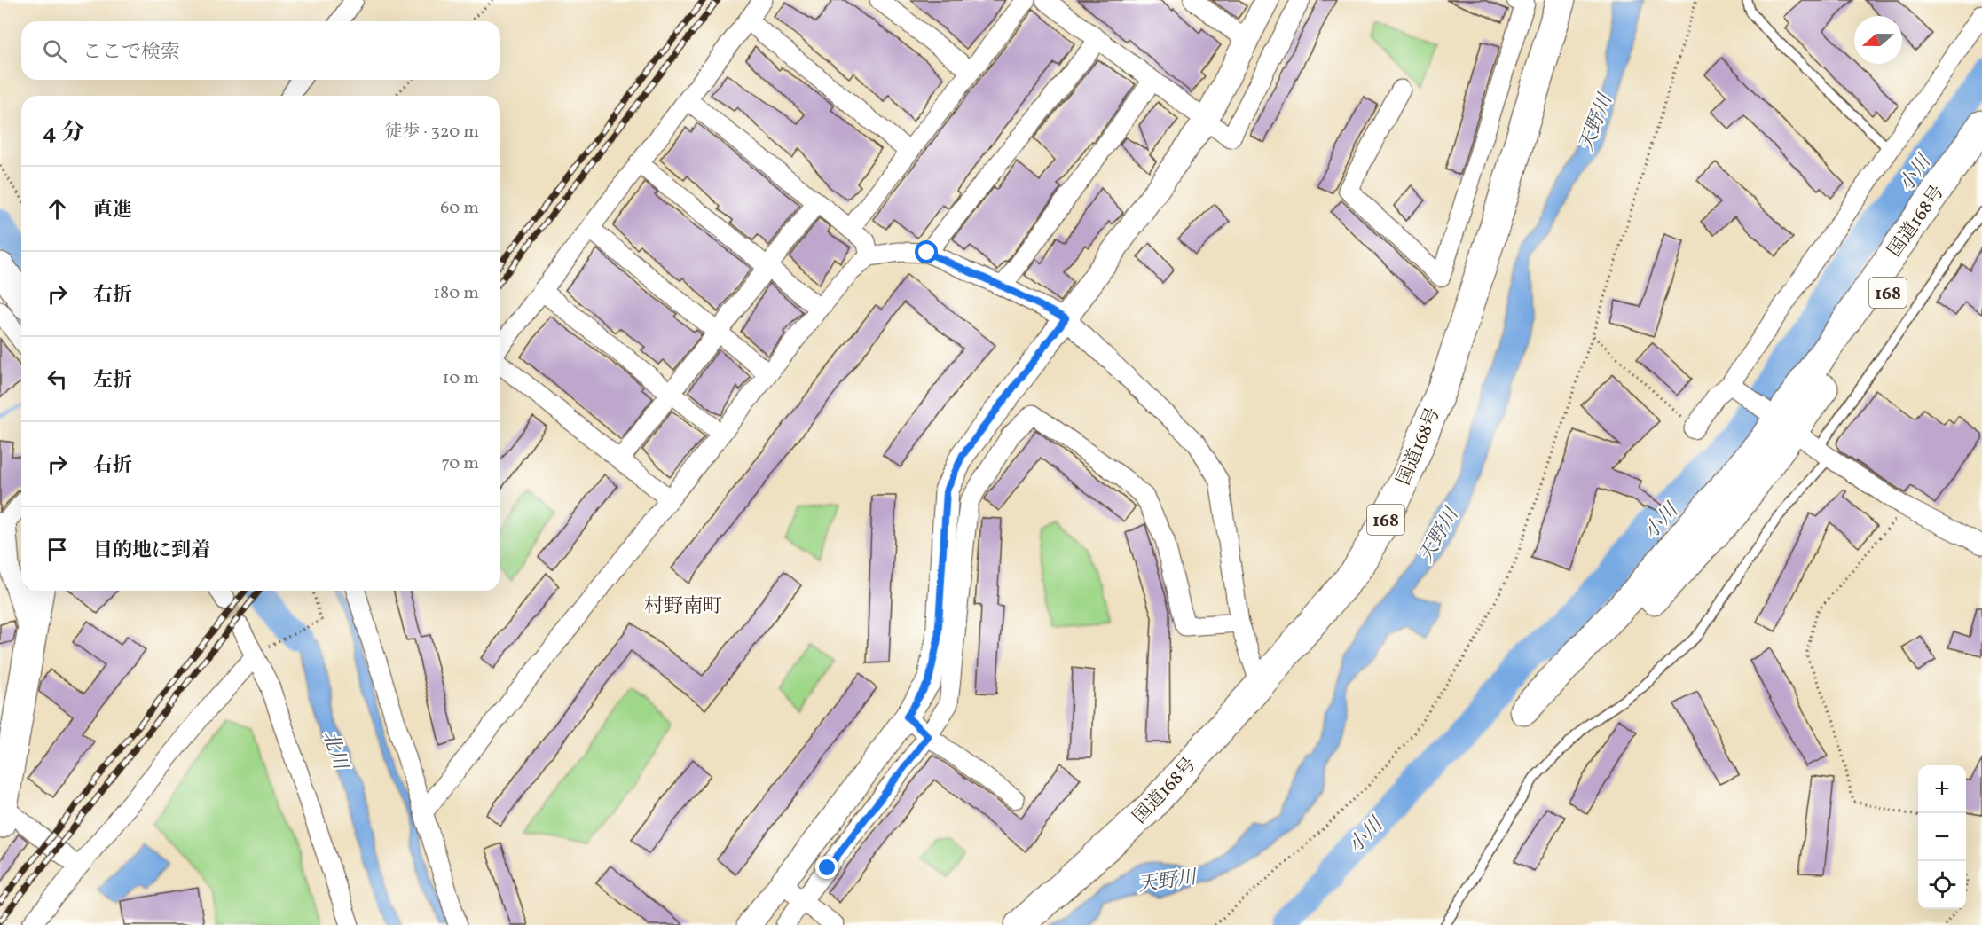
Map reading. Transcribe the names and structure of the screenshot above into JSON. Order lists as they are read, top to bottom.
{
  "streets": {
    "main road": ["国道168号", "168"]
  },
  "districts": ["村野南町"],
  "water": ["天野川", "小川", "北川"],
  "north": "left",
  "page": {
    "search": "ここで検索",
    "heading": ["4 分", "徒歩 · 320 m"],
    "list": [
      ["直進", "60 m"],
      ["右折", "180 m"],
      ["左折", "10 m"],
      ["右折", "70 m"],
      "目的地に到着"
    ],
    "map_buttons": ["+", "−"]
  }
}
